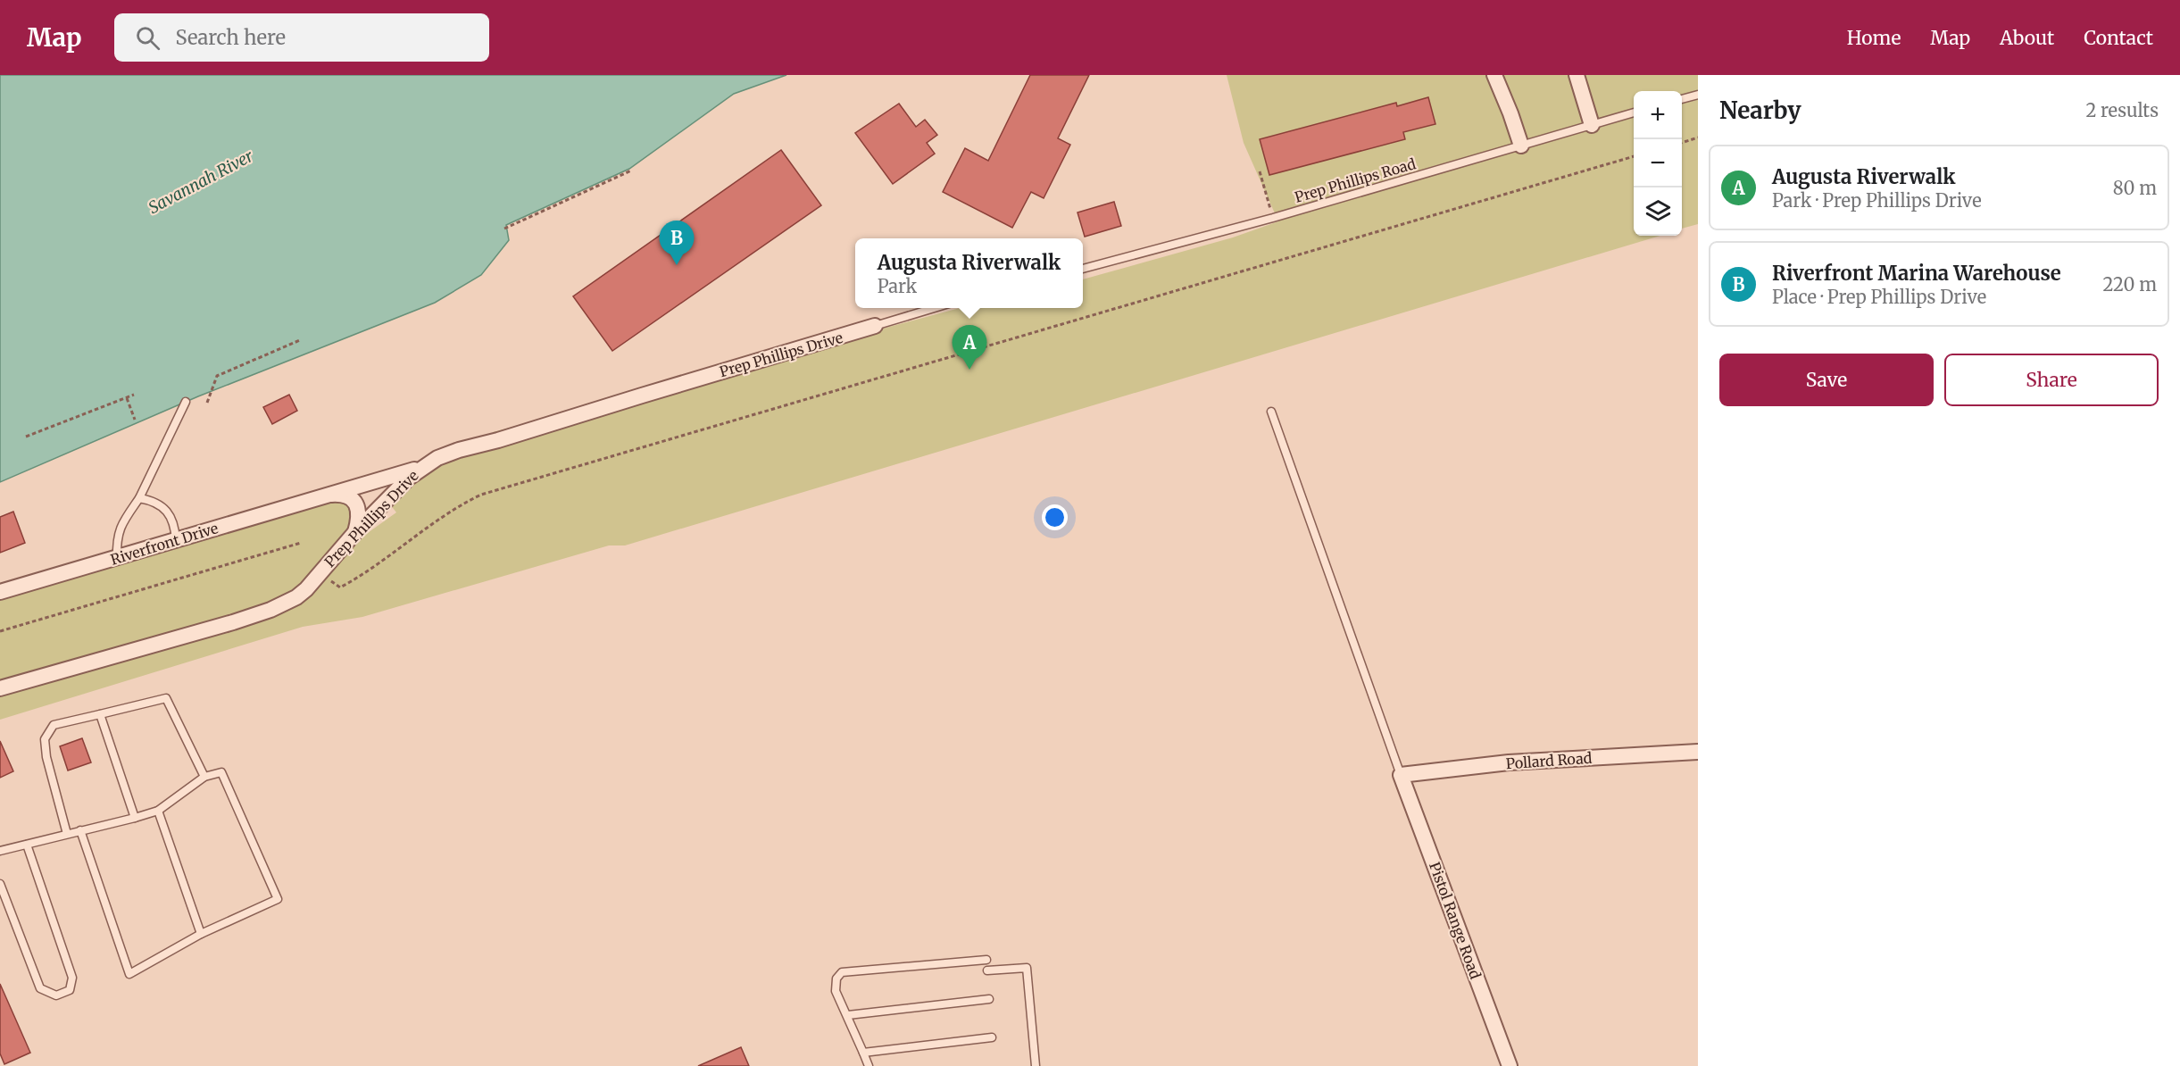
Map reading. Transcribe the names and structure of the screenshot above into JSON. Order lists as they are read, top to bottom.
{
  "streets": {
    "street": [
      "Prep Phillips Drive",
      "Riverfront Drive",
      "Pollard Road",
      "Pistol Range Road"
    ],
    "lane": ["Prep Phillips Road"]
  },
  "crossings": [
    ["Prep Phillips Drive", "Riverfront Drive"],
    ["Pollard Road", "Pistol Range Road"]
  ],
  "water": ["Savannah River"],
  "page": {
    "header": "Map",
    "search": "Search here",
    "nav": [
      "Home",
      "Map",
      "About",
      "Contact"
    ],
    "heading": ["Nearby", "2 results"],
    "map_buttons": ["+", "−"],
    "list": [
      {
        "mark": "A",
        "name": "Augusta Riverwalk",
        "note": "Park · Prep Phillips Drive",
        "value": "80 m"
      },
      {
        "mark": "B",
        "name": "Riverfront Marina Warehouse",
        "note": "Place · Prep Phillips Drive",
        "value": "220 m"
      }
    ],
    "pins": ["B", "A"],
    "popup": ["Augusta Riverwalk", "Park"],
    "buttons": ["Save", "Share"]
  }
}
